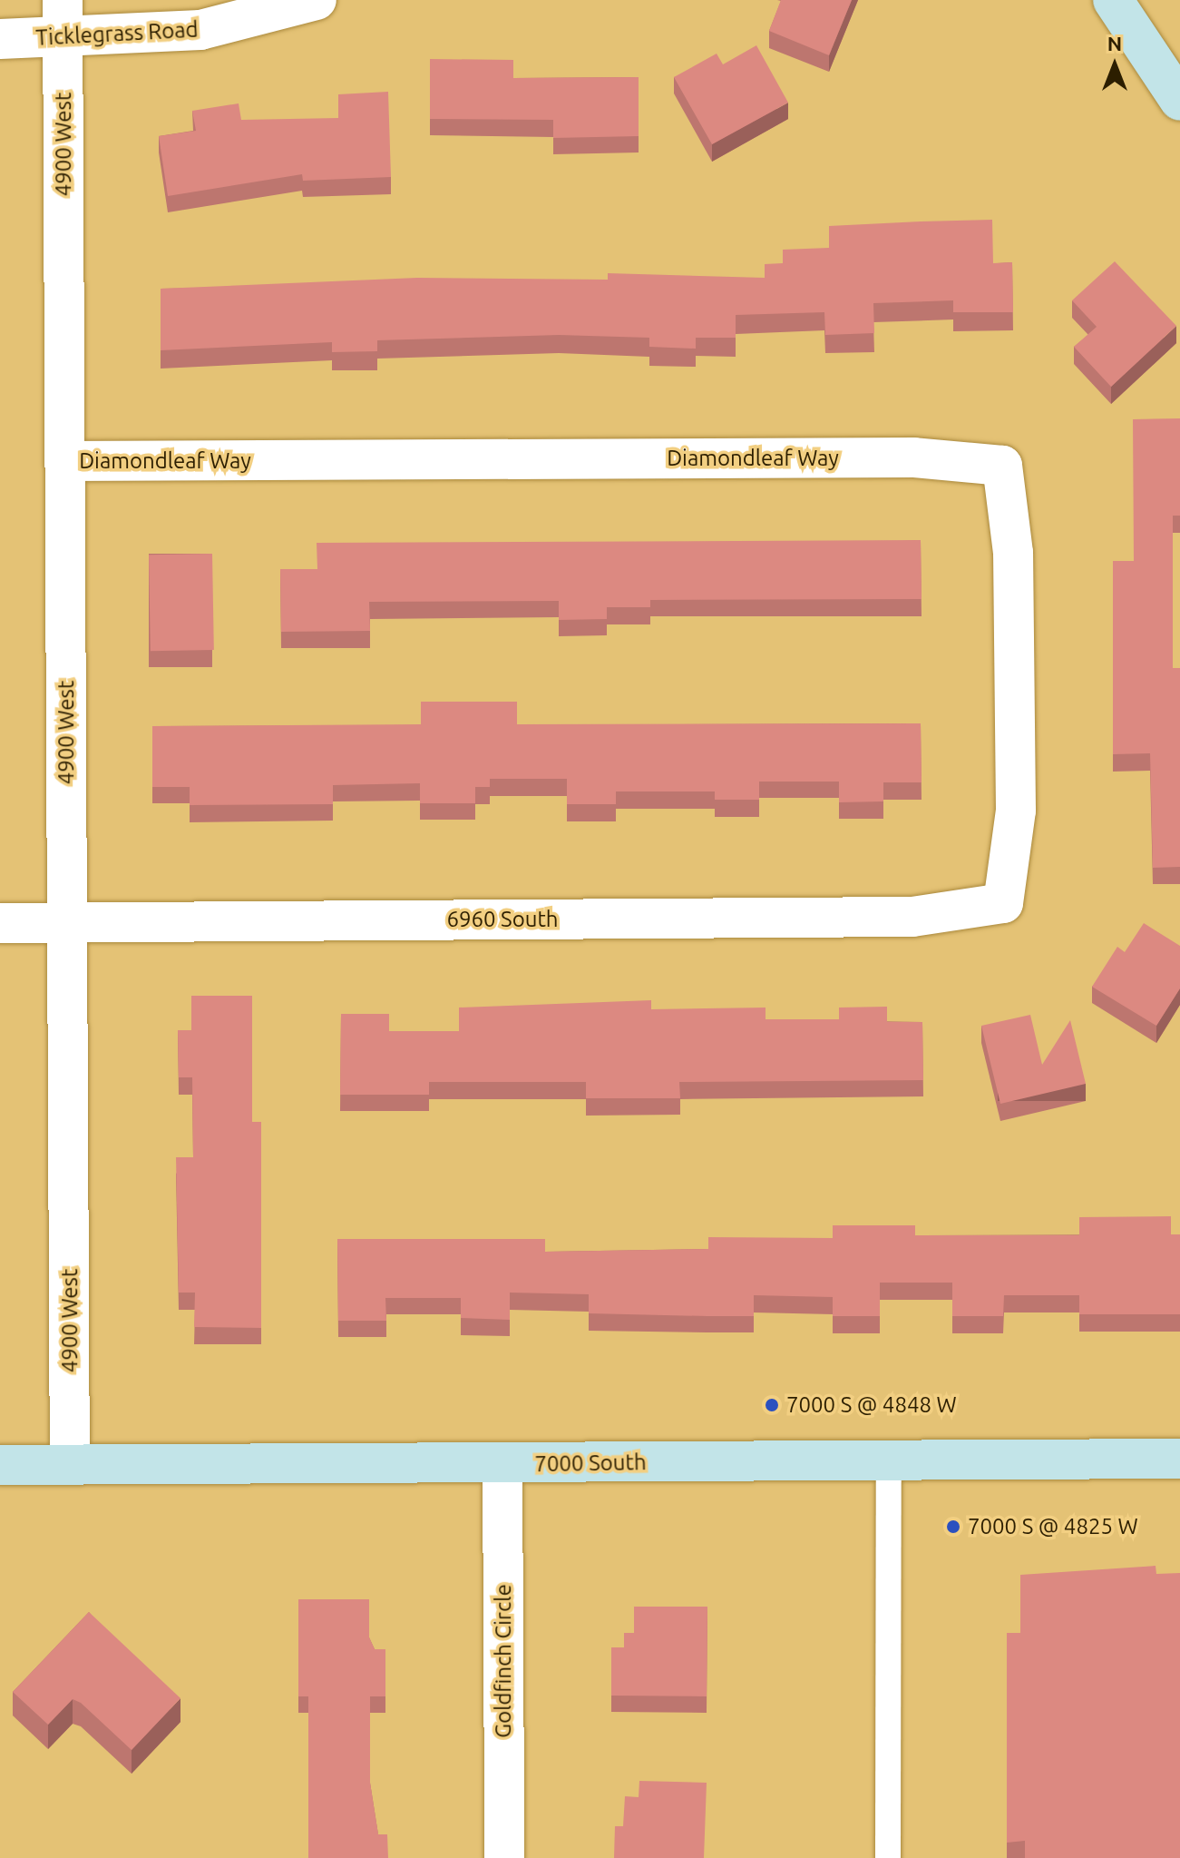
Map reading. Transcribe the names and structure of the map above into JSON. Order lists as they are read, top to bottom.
{
  "streets": {
    "street": [
      "Ticklegrass Road",
      "4900 West",
      "Diamondleaf Way",
      "6960 South",
      "7000 South",
      "Goldfinch Circle"
    ]
  },
  "crossings": [
    ["Ticklegrass Road", "4900 West"],
    ["4900 West", "Diamondleaf Way"],
    ["4900 West", "6960 South"],
    ["4900 West", "7000 South"],
    ["Diamondleaf Way", "6960 South"],
    ["7000 South", "Goldfinch Circle"]
  ],
  "places": ["7000 S @ 4848 W", "7000 S @ 4825 W"],
  "north": "top"
}
